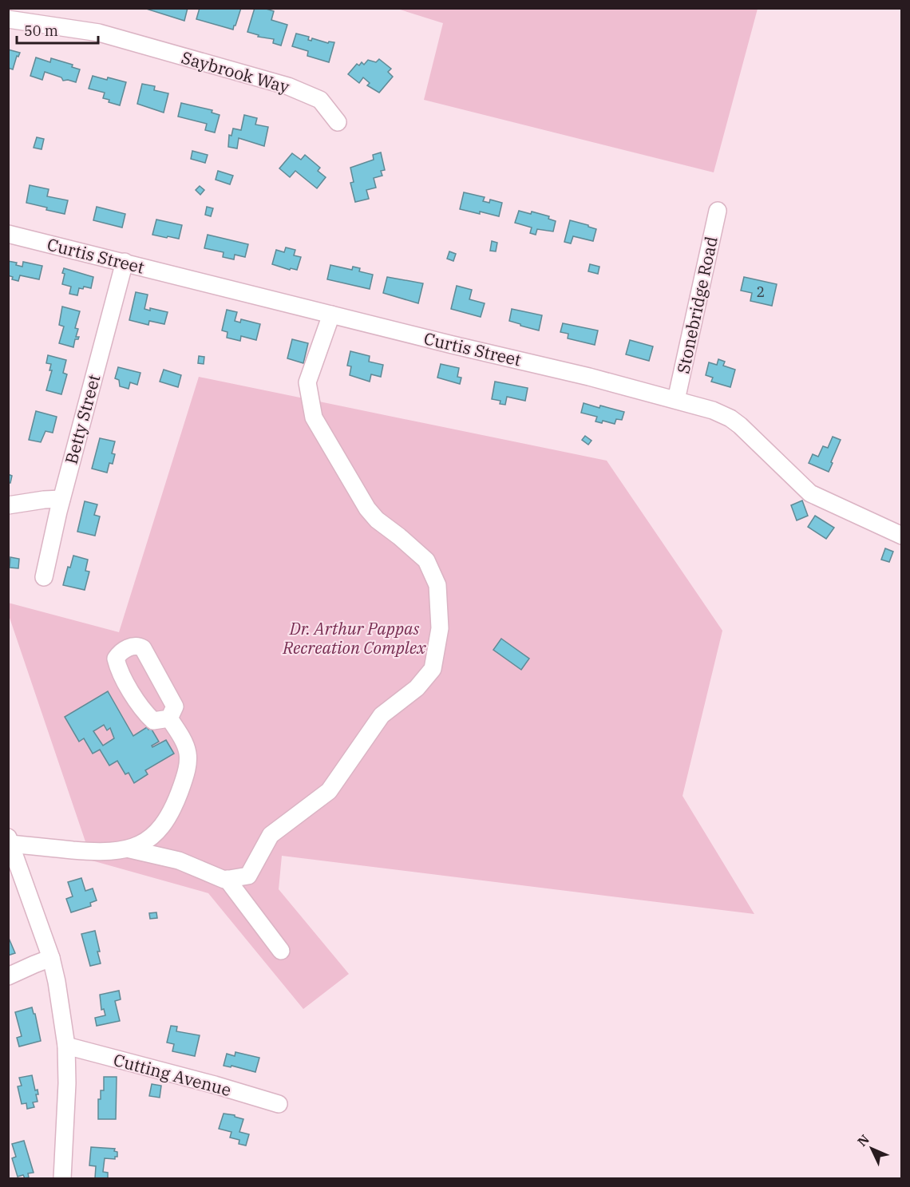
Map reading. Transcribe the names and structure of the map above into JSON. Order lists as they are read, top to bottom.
{
  "streets": {
    "street": [
      "Saybrook Way",
      "Curtis Street",
      "Stonebridge Road",
      "Betty Street",
      "Cutting Avenue"
    ]
  },
  "crossings": [
    ["Curtis Street", "Stonebridge Road"],
    ["Curtis Street", "Betty Street"]
  ],
  "parks": ["Dr. Arthur Pappas Recreation Complex"],
  "house_numbers": ["2"],
  "scale_bar": "50 m",
  "north": "top left"
}
